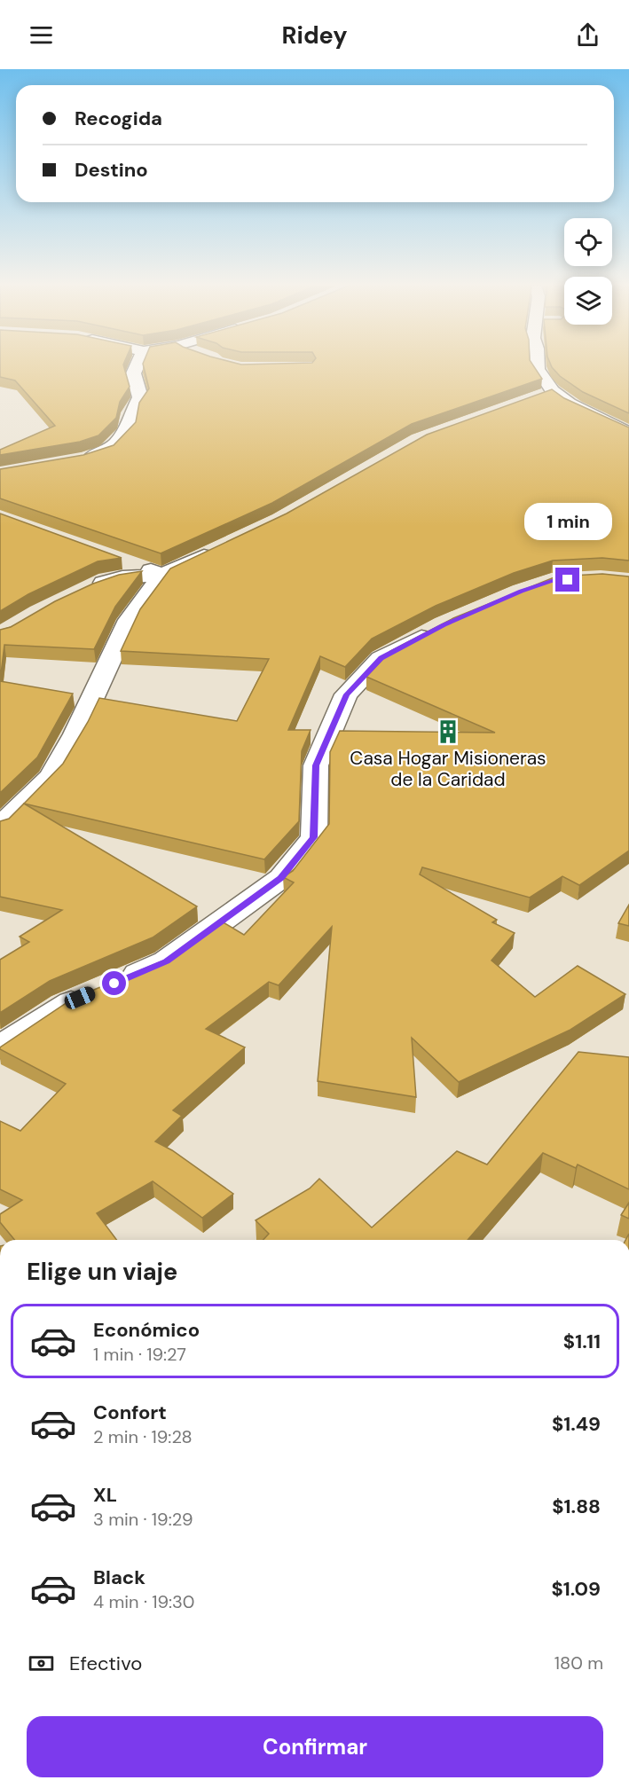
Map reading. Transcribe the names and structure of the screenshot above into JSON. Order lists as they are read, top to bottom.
{
  "places": {
    "building": ["Casa Hogar Misioneras de la Caridad"]
  },
  "page": {
    "header": "Ridey",
    "banner": ["Recogida", "Destino"],
    "bubble": "1 min",
    "heading": "Elige un viaje",
    "list": [
      {
        "name": "Económico",
        "note": "1 min · 19:27",
        "value": "$1.11"
      },
      {
        "name": "Confort",
        "note": "2 min · 19:28",
        "value": "$1.49"
      },
      {
        "name": "XL",
        "note": "3 min · 19:29",
        "value": "$1.88"
      },
      {
        "name": "Black",
        "note": "4 min · 19:30",
        "value": "$1.09"
      }
    ],
    "pay": ["Efectivo", "180 m"],
    "buttons": "Confirmar"
  }
}
